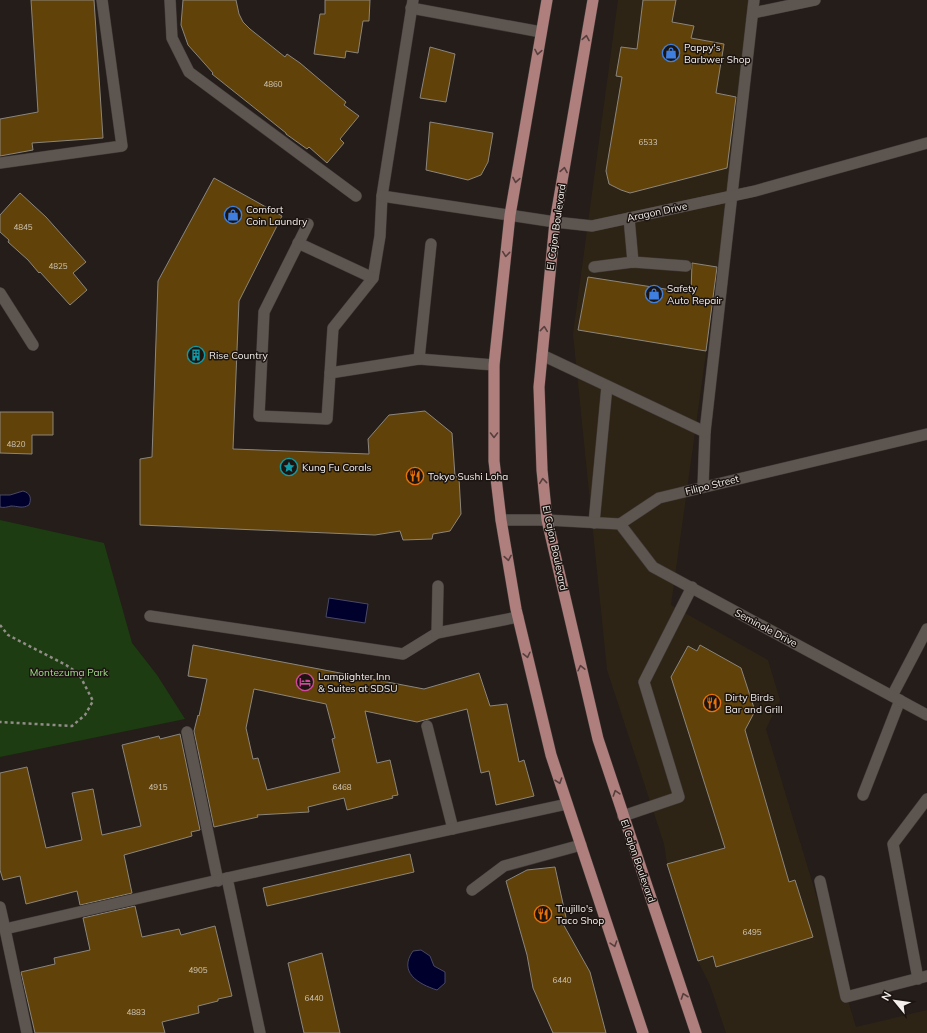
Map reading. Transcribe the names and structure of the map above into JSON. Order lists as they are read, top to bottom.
{
  "streets": {
    "main road": ["El Cajon Boulevard"],
    "street": ["Aragon Drive", "Filipo Street", "Seminole Drive"]
  },
  "crossings": [
    ["Aragon Drive", "El Cajon Boulevard"],
    ["Filipo Street", "Seminole Drive"]
  ],
  "parks": ["Montezuma Park"],
  "places": {
    "shop": ["Pappy's Barbwer Shop", "Comfort Coin Laundry", "Safety Auto Repair"],
    "building": ["Rise Country"],
    "place": ["Kung Fu Corals"],
    "restaurant": ["Tokyo Sushi Loha", "Dirty Birds Bar and Grill", "Trujillo's Taco Shop"],
    "hotel": ["Lamplighter Inn & Suites at SDSU"]
  },
  "house_numbers": [
    "4860",
    "6533",
    "4845",
    "4825",
    "4820",
    "4915",
    "6468",
    "6495",
    "4905",
    "6440",
    "6440",
    "4883"
  ],
  "north": "top left"
}
